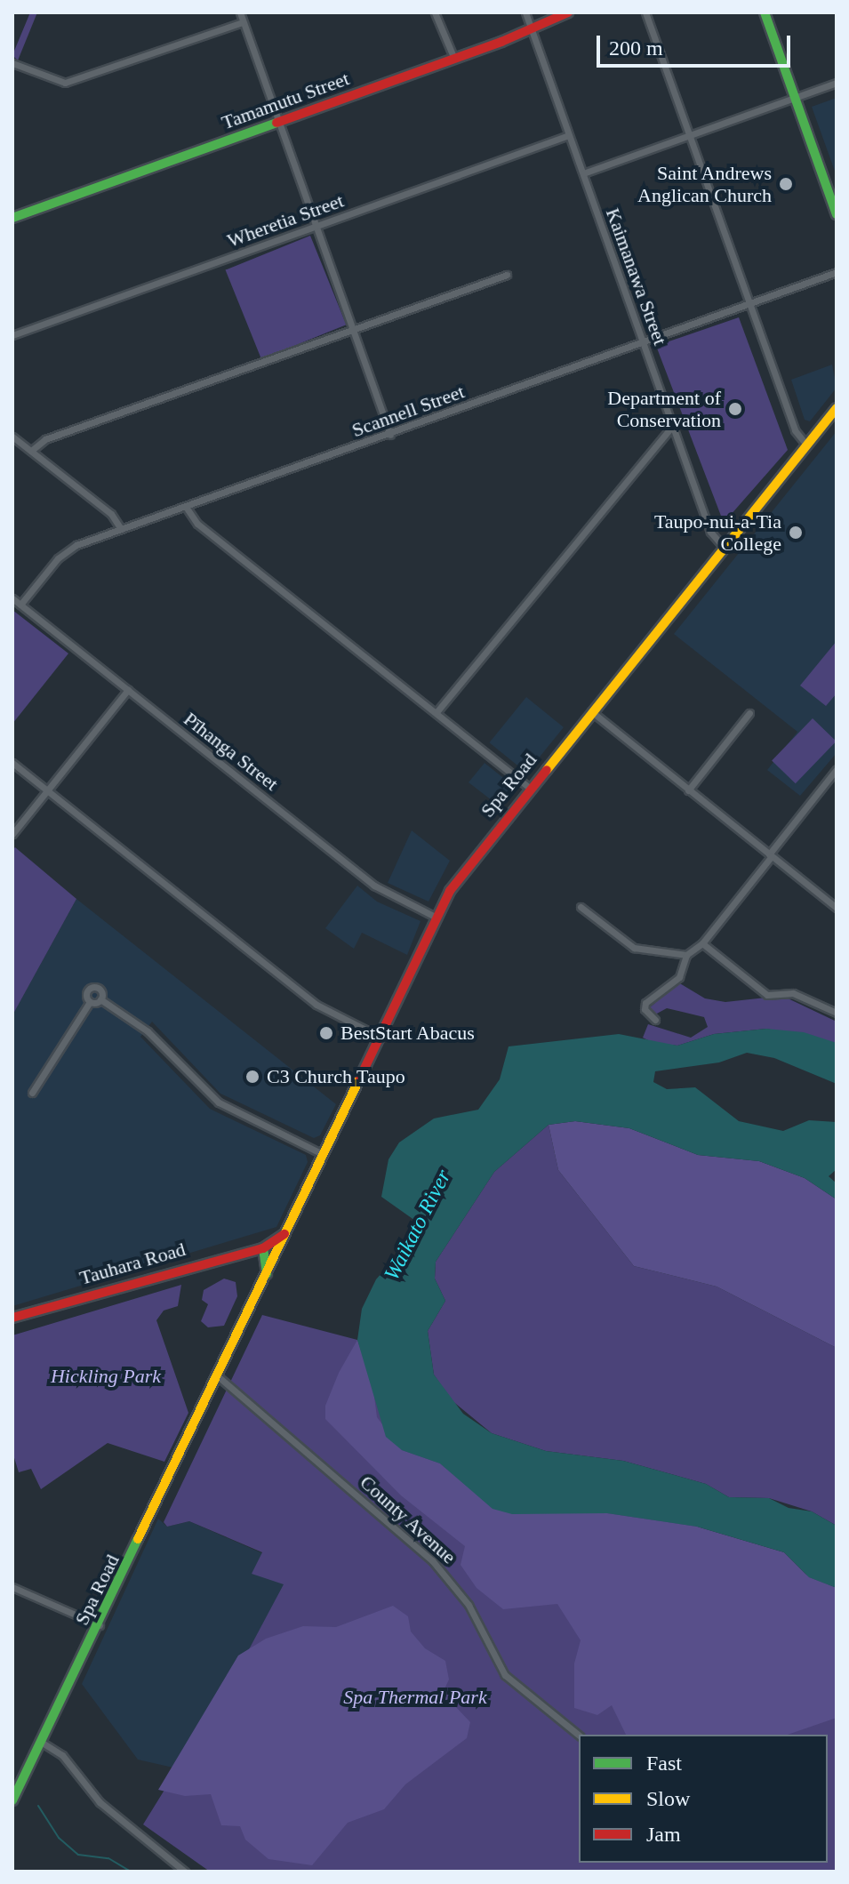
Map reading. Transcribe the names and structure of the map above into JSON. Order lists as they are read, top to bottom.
{
  "streets": {
    "main road": ["Tamamutu Street", "Spa Road", "Tauhara Road"],
    "street": [
      "Wheretia Street",
      "Kaimanawa Street",
      "Scannell Street",
      "Pīhanga Street",
      "County Avenue"
    ]
  },
  "crossings": [
    ["Tamamutu Street", "Kaimanawa Street"],
    ["Wheretia Street", "Kaimanawa Street"],
    ["Kaimanawa Street", "Scannell Street"],
    ["Kaimanawa Street", "Spa Road"],
    ["Scannell Street", "Pīhanga Street"],
    ["Pīhanga Street", "Spa Road"],
    ["Spa Road", "County Avenue"]
  ],
  "water": ["Waikato River"],
  "parks": ["Hickling Park", "Spa Thermal Park"],
  "places": [
    "Saint Andrews Anglican Church",
    "Department of Conservation",
    "Taupo-nui-a-Tia College",
    "BestStart Abacus",
    "C3 Church Taupo"
  ],
  "legend": ["Fast", "Slow", "Jam"],
  "scale_bar": "200 m"
}
